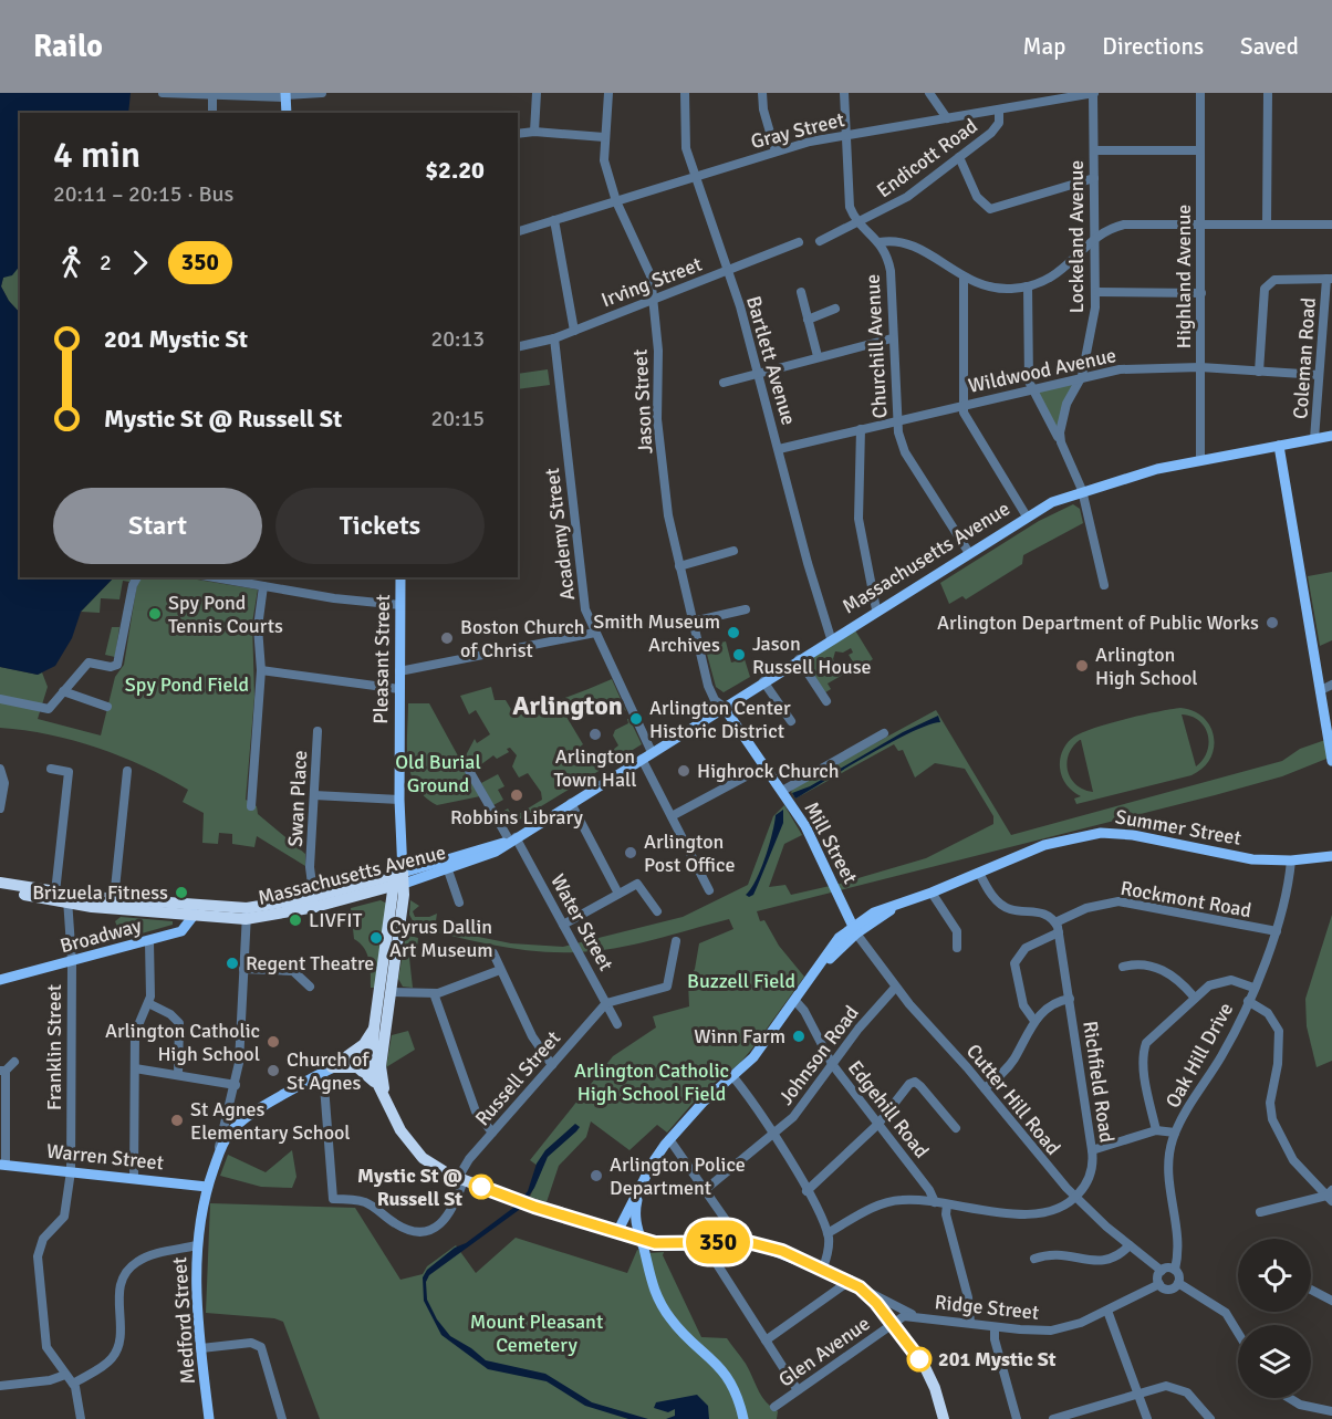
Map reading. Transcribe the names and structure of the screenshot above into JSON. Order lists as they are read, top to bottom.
{
  "streets": {
    "highway": ["Massachusetts Avenue"],
    "main road": [
      "Pleasant Street",
      "Summer Street",
      "Mill Street",
      "Broadway",
      "Warren Street",
      "Medford Street"
    ],
    "street": [
      "Gray Street",
      "Endicott Road",
      "Lockeland Avenue",
      "Highland Avenue",
      "Irving Street",
      "Churchill Avenue",
      "Coleman Road",
      "Bartlett Avenue",
      "Wildwood Avenue",
      "Jason Street",
      "Academy Street",
      "Swan Place",
      "Rockmont Road",
      "Water Street",
      "Franklin Street",
      "Johnson Road",
      "Oak Hill Drive",
      "Russell Street",
      "Richfield Road",
      "Cutter Hill Road",
      "Edgehill Road",
      "Ridge Street",
      "Glen Avenue"
    ]
  },
  "crossings": [
    ["Gray Street", "Endicott Road"],
    ["Gray Street", "Lockeland Avenue"],
    ["Gray Street", "Churchill Avenue"],
    ["Gray Street", "Bartlett Avenue"],
    ["Gray Street", "Jason Street"],
    ["Endicott Road", "Churchill Avenue"],
    ["Lockeland Avenue", "Wildwood Avenue"],
    ["Lockeland Avenue", "Massachusetts Avenue"],
    ["Highland Avenue", "Wildwood Avenue"],
    ["Highland Avenue", "Massachusetts Avenue"],
    ["Irving Street", "Bartlett Avenue"],
    ["Irving Street", "Jason Street"],
    ["Irving Street", "Academy Street"],
    ["Churchill Avenue", "Wildwood Avenue"],
    ["Churchill Avenue", "Massachusetts Avenue"],
    ["Coleman Road", "Wildwood Avenue"],
    ["Coleman Road", "Massachusetts Avenue"],
    ["Bartlett Avenue", "Wildwood Avenue"],
    ["Bartlett Avenue", "Massachusetts Avenue"],
    ["Jason Street", "Massachusetts Avenue"],
    ["Jason Street", "Mill Street"],
    ["Academy Street", "Massachusetts Avenue"],
    ["Massachusetts Avenue", "Pleasant Street"],
    ["Massachusetts Avenue", "Swan Place"],
    ["Massachusetts Avenue", "Mill Street"],
    ["Massachusetts Avenue", "Water Street"],
    ["Massachusetts Avenue", "Broadway"],
    ["Massachusetts Avenue", "Franklin Street"],
    ["Massachusetts Avenue", "Medford Street"],
    ["Summer Street", "Mill Street"],
    ["Summer Street", "Oak Hill Drive"],
    ["Summer Street", "Cutter Hill Road"],
    ["Summer Street", "Edgehill Road"],
    ["Mill Street", "Cutter Hill Road"],
    ["Rockmont Road", "Oak Hill Drive"],
    ["Rockmont Road", "Richfield Road"],
    ["Water Street", "Russell Street"],
    ["Broadway", "Franklin Street"],
    ["Franklin Street", "Warren Street"],
    ["Johnson Road", "Cutter Hill Road"],
    ["Johnson Road", "Edgehill Road"],
    ["Oak Hill Drive", "Cutter Hill Road"],
    ["Oak Hill Drive", "Ridge Street"],
    ["Richfield Road", "Cutter Hill Road"],
    ["Cutter Hill Road", "Ridge Street"],
    ["Warren Street", "Medford Street"],
    ["Ridge Street", "Glen Avenue"]
  ],
  "districts": ["Arlington"],
  "parks": [
    "Spy Pond Field",
    "Old Burial Ground",
    "Buzzell Field",
    "Arlington Catholic High School Field",
    "Mount Pleasant Cemetery"
  ],
  "places": [
    "Spy Pond Tennis Courts",
    "Arlington Department of Public Works",
    "Smith Museum Archives",
    "Boston Church of Christ",
    "Jason Russell House",
    "Arlington High School",
    "Arlington Center Historic District",
    "Arlington Town Hall",
    "Highrock Church",
    "Robbins Library",
    "Arlington Post Office",
    "Brizuela Fitness",
    "LIVFIT",
    "Cyrus Dallin Art Museum",
    "Regent Theatre",
    "Winn Farm",
    "Arlington Catholic High School",
    "Church of St Agnes",
    "St Agnes Elementary School",
    "Arlington Police Department",
    "Mystic St @ Russell St",
    "201 Mystic St"
  ],
  "lines": ["bus line 350"],
  "page": {
    "header": "Railo",
    "nav": ["Map", "Directions", "Saved"],
    "on_map": "350",
    "heading": ["4 min", "20:11 – 20:15 · Bus", "$2.20"],
    "legs": ["2", "350"],
    "list": [
      {
        "name": "201 Mystic St",
        "value": "20:13"
      },
      {
        "name": "Mystic St @ Russell St",
        "value": "20:15"
      }
    ],
    "buttons": ["Start", "Tickets"]
  }
}
